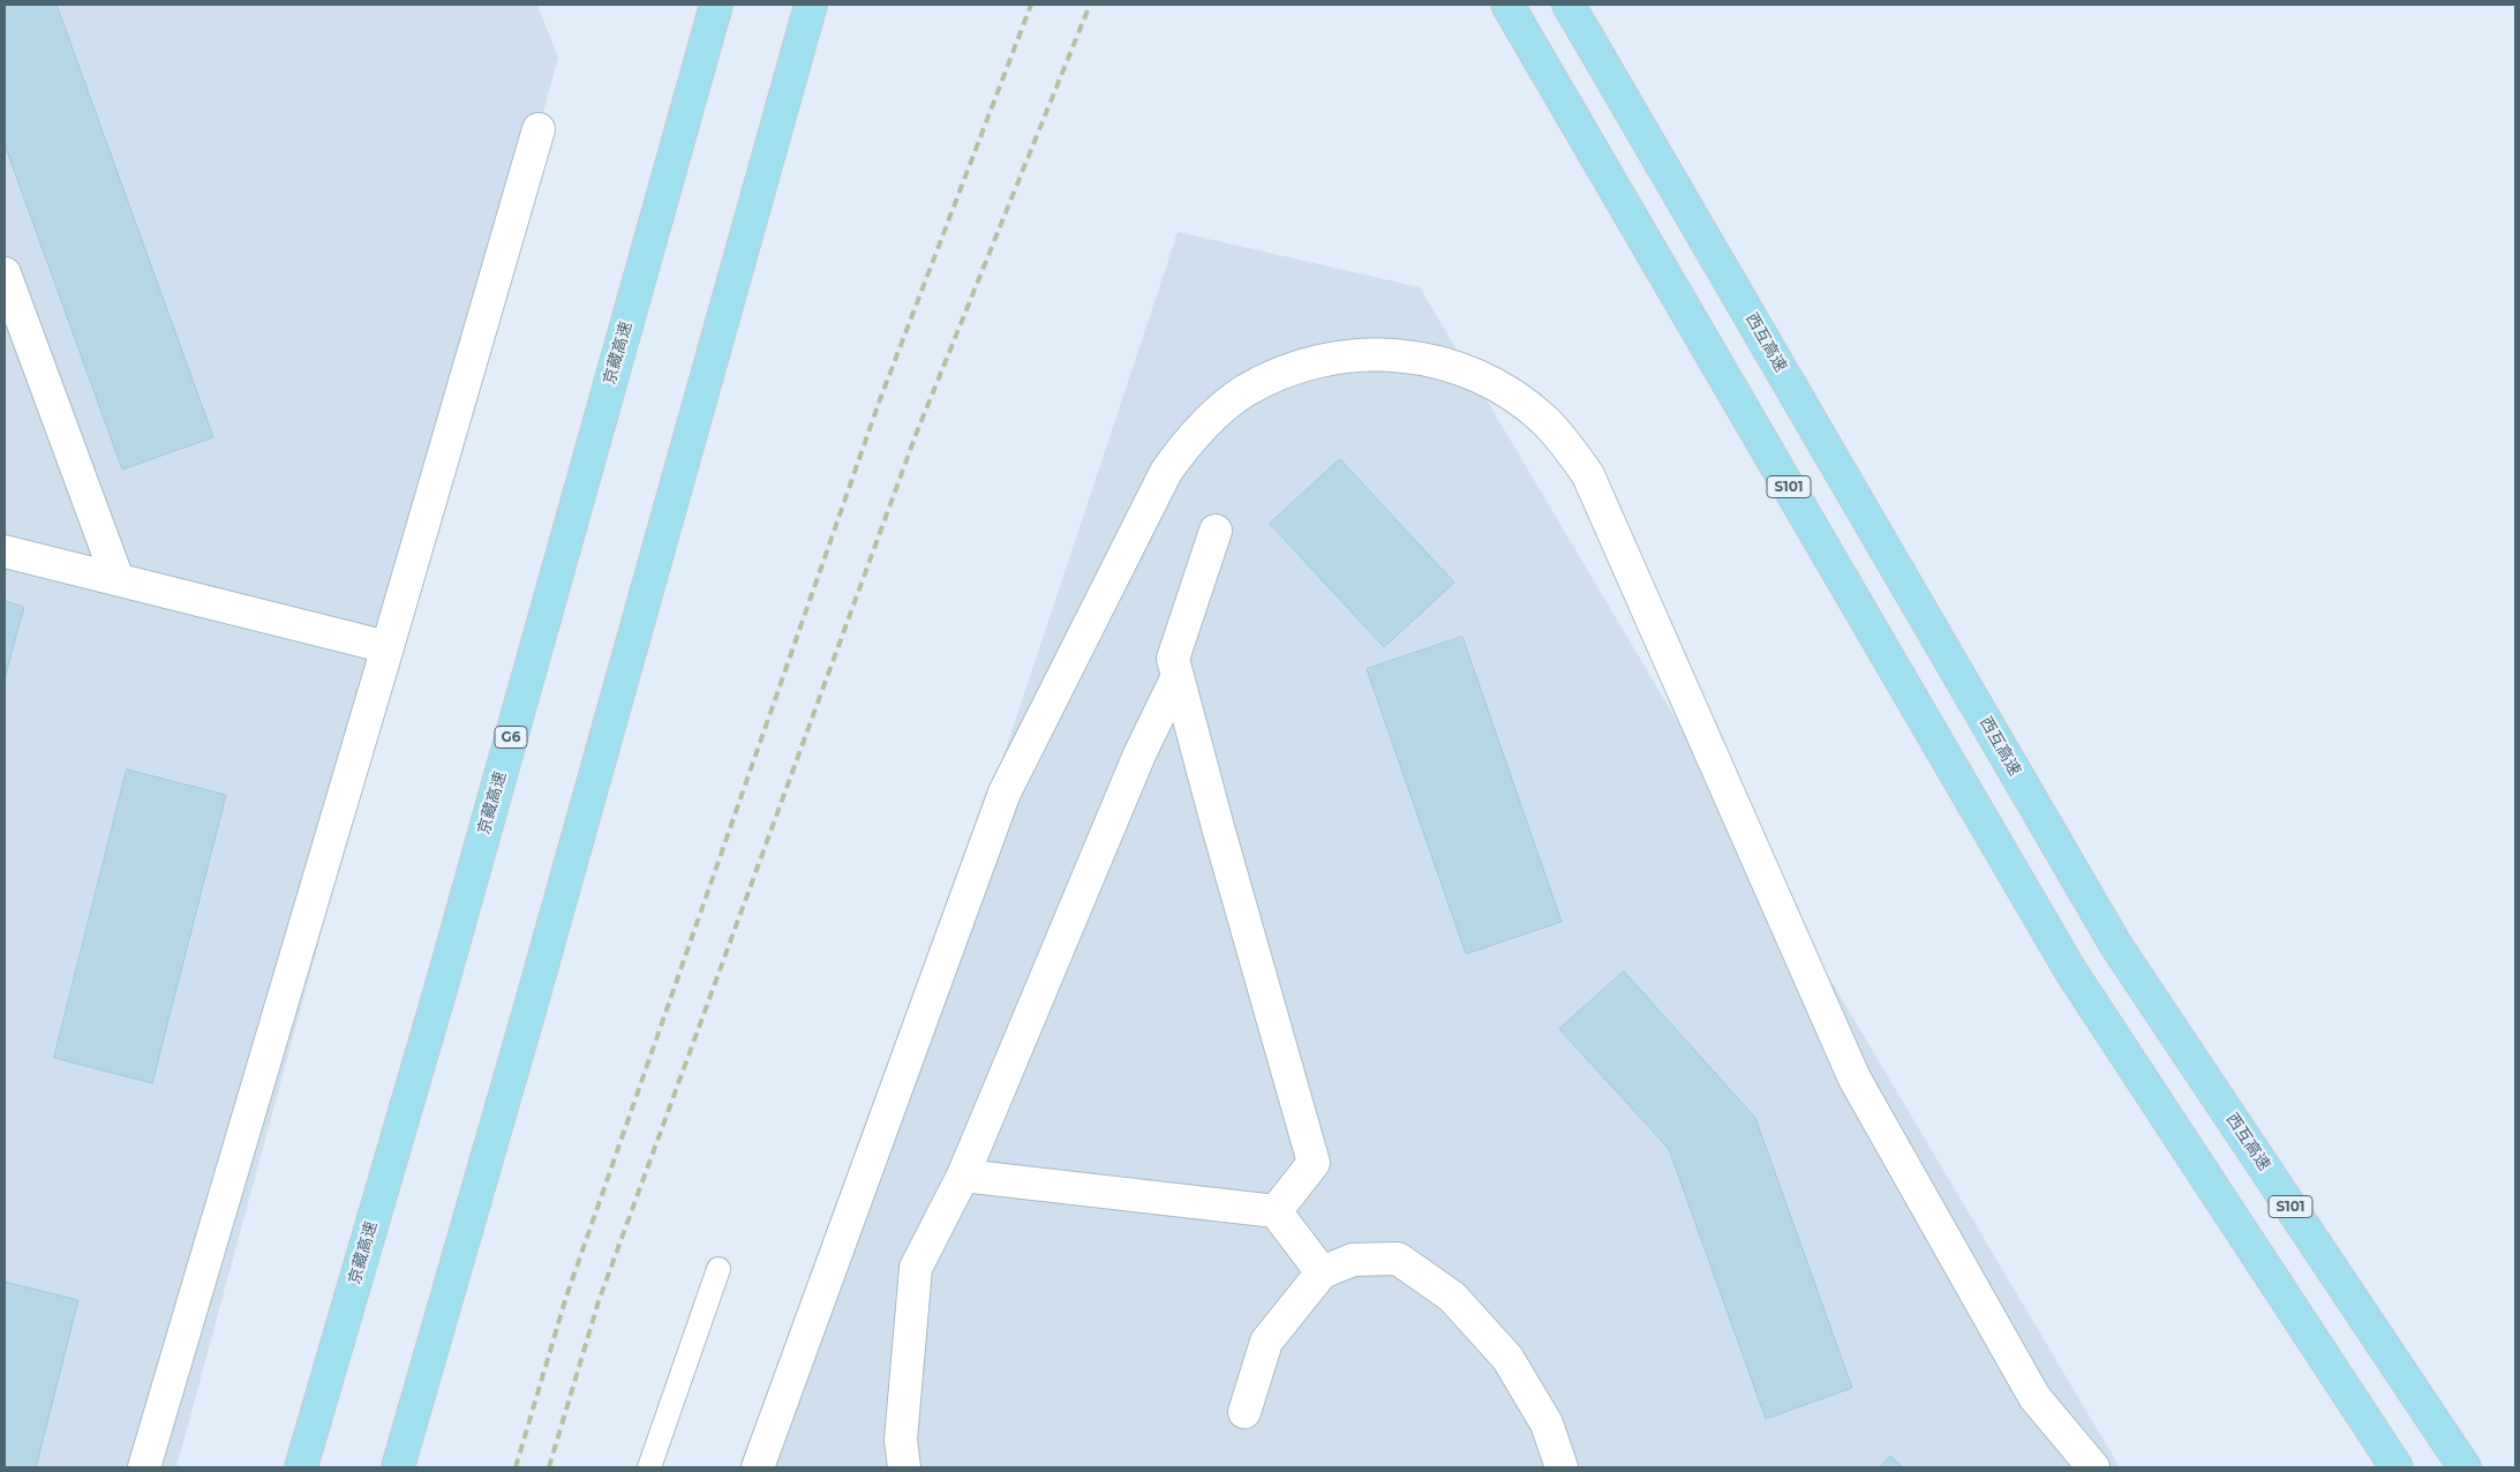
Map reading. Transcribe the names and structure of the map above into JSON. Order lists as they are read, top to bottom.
{
  "streets": {
    "highway": [
      "西互高速",
      "京藏高速",
      "S101",
      "G6"
    ]
  }
}
